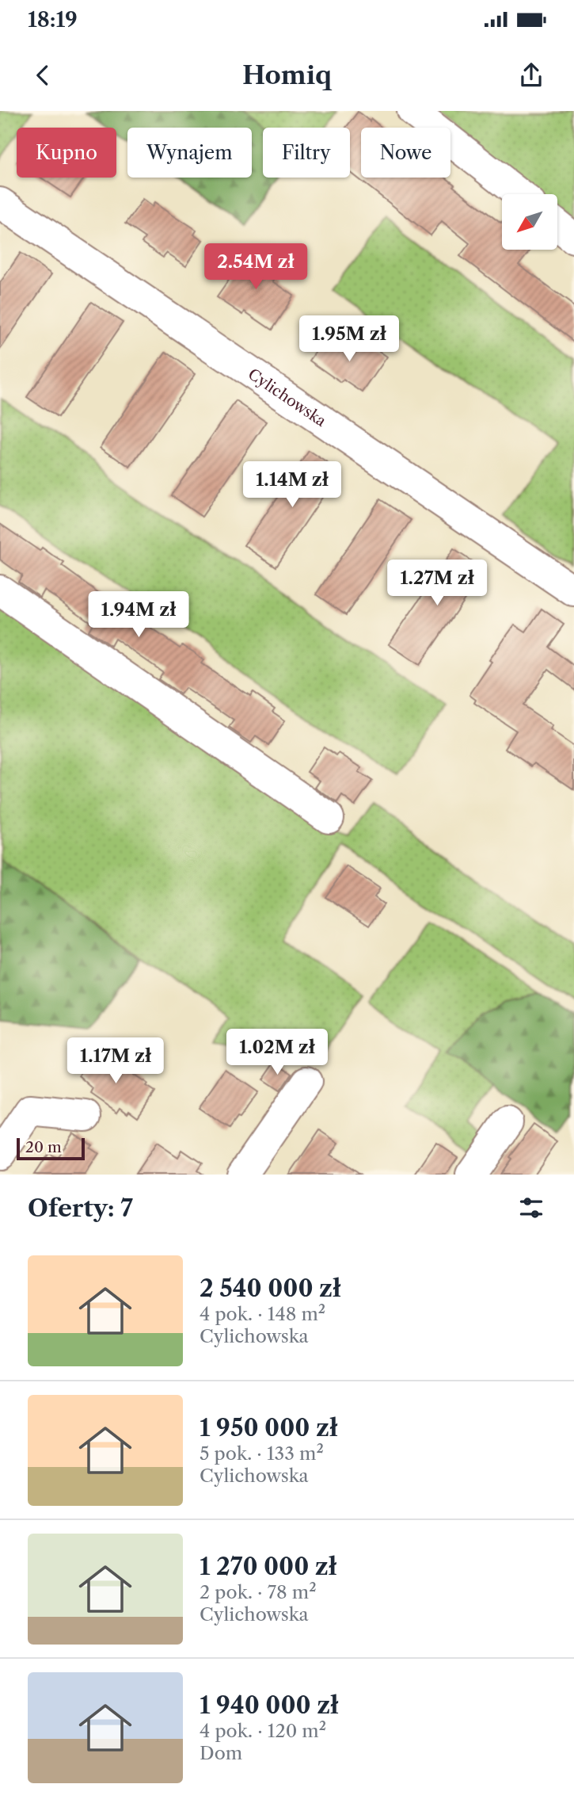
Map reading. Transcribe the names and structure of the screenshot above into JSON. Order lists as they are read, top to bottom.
{
  "streets": {
    "street": ["Cylichowska"]
  },
  "scale_bar": "20 m",
  "north": "bottom left",
  "page": {
    "status": "18:19",
    "header": "Homiq",
    "chip": [
      "Kupno",
      "Wynajem",
      "Filtry",
      "Nowe"
    ],
    "price": [
      "2.54M zł",
      "1.95M zł",
      "1.14M zł",
      "1.27M zł",
      "1.94M zł",
      "1.02M zł",
      "1.17M zł"
    ],
    "scale": "20 m",
    "heading": "Oferty: 7",
    "list": [
      {
        "name": "2 540 000 zł",
        "note": "4 pok. · 148 m² · Cylichowska"
      },
      {
        "name": "1 950 000 zł",
        "note": "5 pok. · 133 m² · Cylichowska"
      },
      {
        "name": "1 270 000 zł",
        "note": "2 pok. · 78 m² · Cylichowska"
      },
      {
        "name": "1 940 000 zł",
        "note": "4 pok. · 120 m² · Dom"
      }
    ]
  }
}
